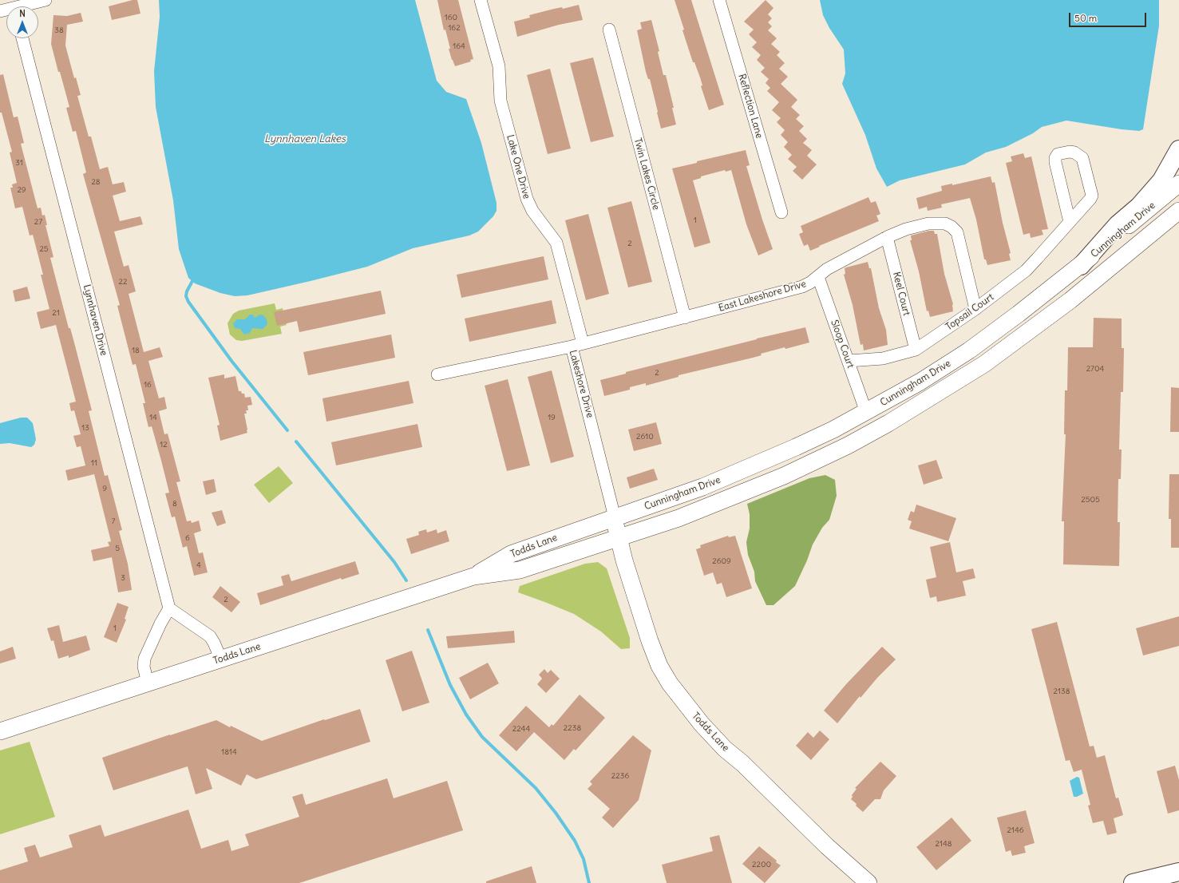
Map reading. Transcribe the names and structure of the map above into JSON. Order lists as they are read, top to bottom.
{
  "streets": {
    "main road": ["Cunningham Drive", "Todds Lane"],
    "street": [
      "Reflection Lane",
      "Lake One Drive",
      "Twin Lakes Circle",
      "Keel Court",
      "East Lakeshore Drive",
      "Topsail Court",
      "Lynnhaven Drive",
      "Sloop Court",
      "Lakeshore Drive"
    ]
  },
  "crossings": [
    ["Lake One Drive", "East Lakeshore Drive"],
    ["Lake One Drive", "Lakeshore Drive"],
    ["Twin Lakes Circle", "East Lakeshore Drive"],
    ["Cunningham Drive", "Sloop Court"],
    ["Cunningham Drive", "Lakeshore Drive"],
    ["Cunningham Drive", "Todds Lane"],
    ["Keel Court", "East Lakeshore Drive"],
    ["Keel Court", "Topsail Court"],
    ["East Lakeshore Drive", "Topsail Court"],
    ["East Lakeshore Drive", "Sloop Court"],
    ["East Lakeshore Drive", "Lakeshore Drive"],
    ["Topsail Court", "Sloop Court"],
    ["Lakeshore Drive", "Todds Lane"]
  ],
  "water": ["Lynnhaven Lakes"],
  "house_numbers": [
    "160",
    "162",
    "38",
    "164",
    "31",
    "28",
    "29",
    "1",
    "27",
    "2",
    "25",
    "22",
    "21",
    "18",
    "2704",
    "2",
    "16",
    "14",
    "19",
    "13",
    "2610",
    "12",
    "11",
    "9",
    "2505",
    "8",
    "7",
    "6",
    "5",
    "2609",
    "4",
    "3",
    "2",
    "1",
    "2138",
    "2238",
    "2244",
    "1814",
    "2236",
    "2146",
    "2148",
    "2200"
  ],
  "scale_bar": "50 m",
  "north": "top"
}
